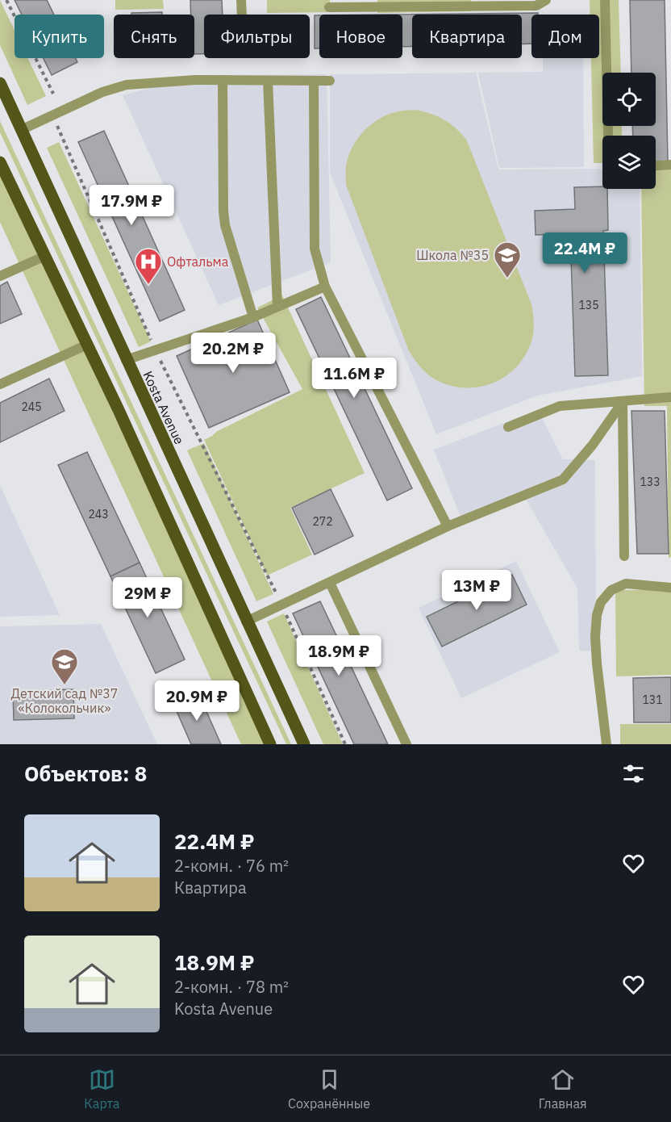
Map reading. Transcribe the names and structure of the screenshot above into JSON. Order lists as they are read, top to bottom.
{
  "streets": {
    "main road": ["Kosta Avenue"]
  },
  "places": {
    "school or university": ["Школа №35", "Детский сад №37 «Колокольчик»"],
    "hospital": ["Офтальма"]
  },
  "house_numbers": [
    "135",
    "245",
    "133",
    "243",
    "272",
    "131"
  ],
  "page": {
    "chip": [
      "Купить",
      "Снять",
      "Фильтры",
      "Новое",
      "Квартира",
      "Дом"
    ],
    "price": [
      "17.9M ₽",
      "22.4M ₽",
      "20.2M ₽",
      "11.6M ₽",
      "13M ₽",
      "29M ₽",
      "18.9M ₽",
      "20.9M ₽"
    ],
    "heading": "Объектов: 8",
    "list": [
      {
        "name": "22.4M ₽",
        "note": "2-комн. · 76 m² · Квартира"
      },
      {
        "name": "18.9M ₽",
        "note": "2-комн. · 78 m² · Kosta Avenue"
      }
    ],
    "tabs": ["Карта", "Сохранённые", "Главная"]
  }
}
